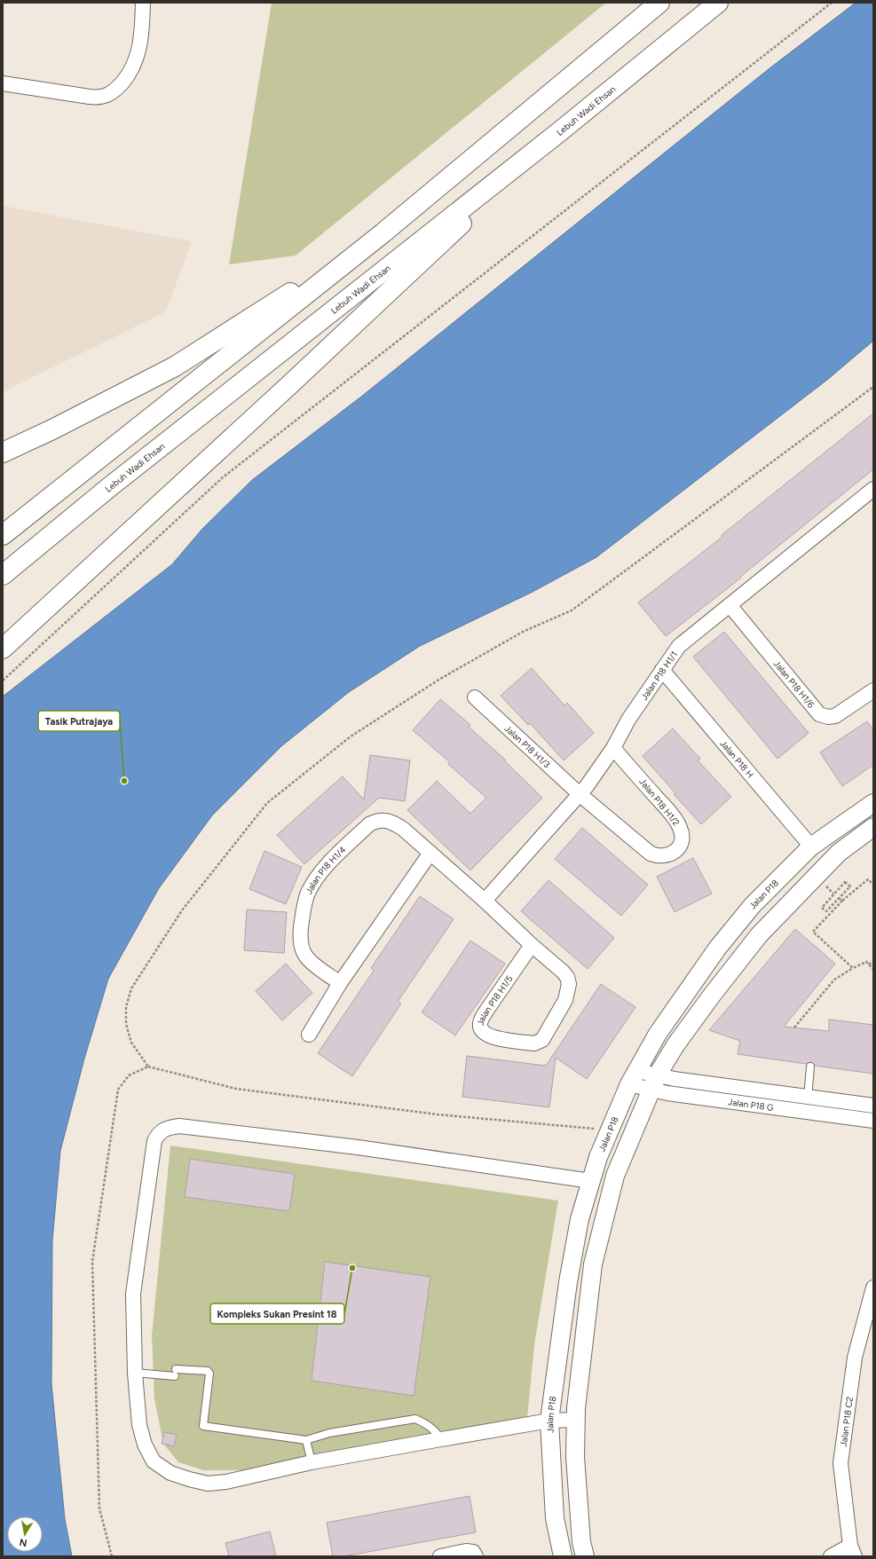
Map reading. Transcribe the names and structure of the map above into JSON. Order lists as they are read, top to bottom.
{
  "streets": {
    "main road": ["Lebuh Wadi Ehsan"],
    "street": [
      "Jalan P18 H1/1",
      "Jalan P18 H1/6",
      "Jalan P18 H1/3",
      "Jalan P18 H",
      "Jalan P18 H1/2",
      "Jalan P18 H1/4",
      "Jalan P18",
      "Jalan P18 H1/5",
      "Jalan P18 G",
      "Jalan P18 C2"
    ]
  },
  "crossings": [
    ["Jalan P18 H1/1", "Jalan P18 H1/6"],
    ["Jalan P18 H1/1", "Jalan P18 H1/3"],
    ["Jalan P18 H1/1", "Jalan P18 H"],
    ["Jalan P18 H1/1", "Jalan P18 H1/2"],
    ["Jalan P18 H1/1", "Jalan P18 H1/4"],
    ["Jalan P18 H1/1", "Jalan P18 H1/5"],
    ["Jalan P18 H1/3", "Jalan P18 H1/2"],
    ["Jalan P18 H", "Jalan P18"],
    ["Jalan P18 H1/4", "Jalan P18 H1/5"],
    ["Jalan P18", "Jalan P18 G"]
  ],
  "places": ["Tasik Putrajaya", "Kompleks Sukan Presint 18"],
  "north": "bottom"
}
